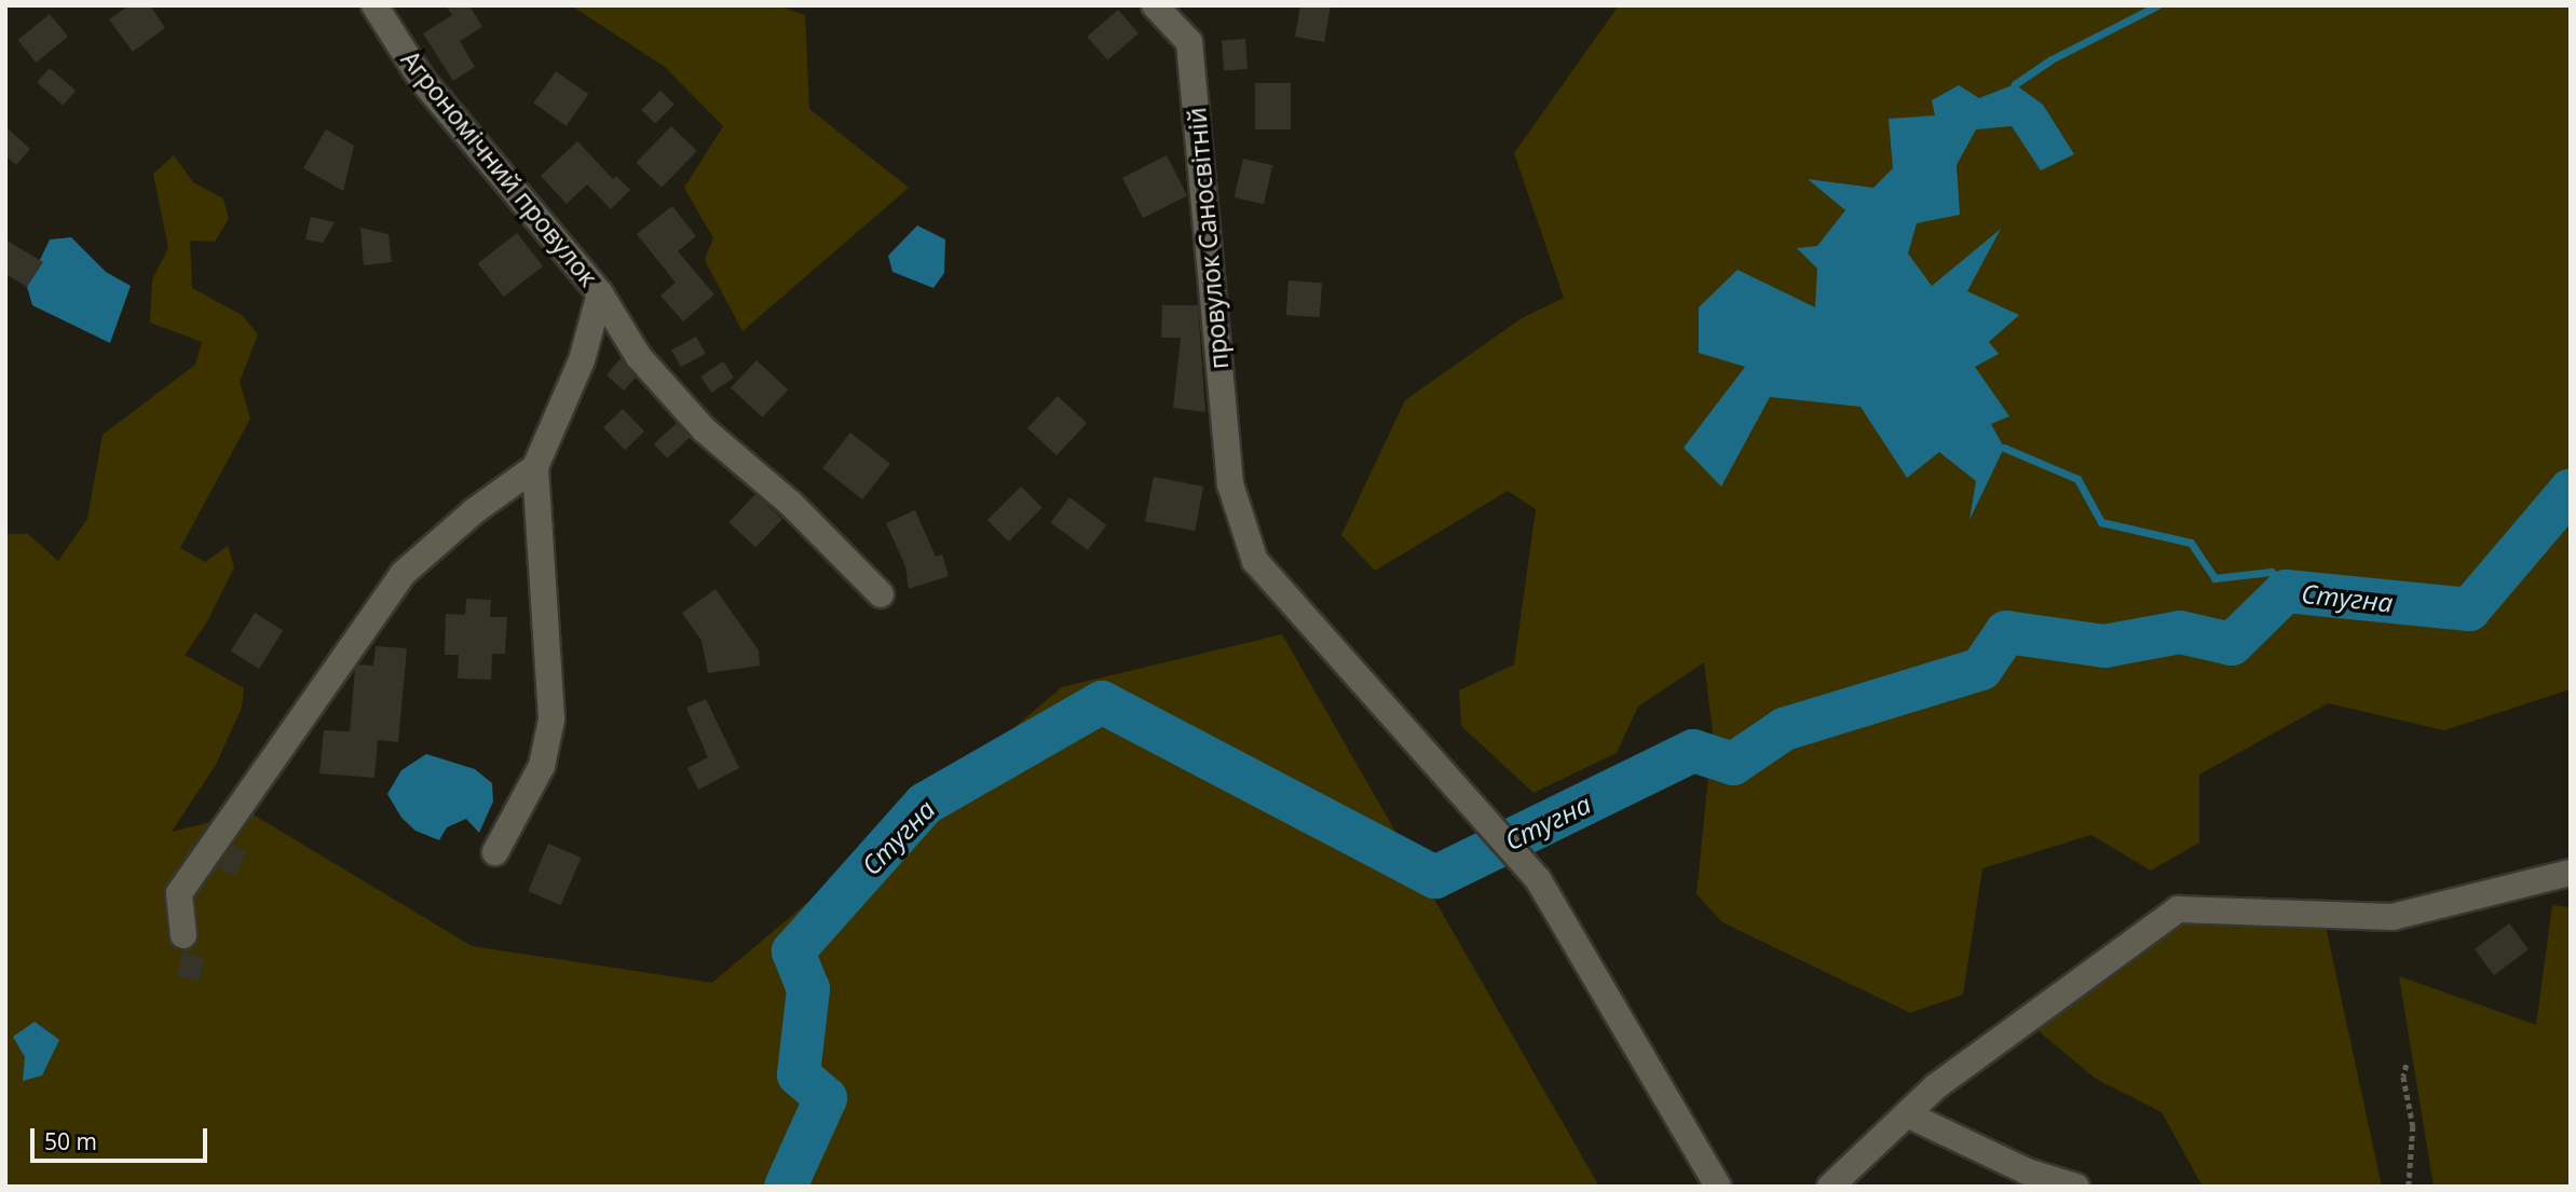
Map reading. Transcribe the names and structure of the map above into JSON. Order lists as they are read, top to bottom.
{
  "streets": {
    "street": ["Агрономічний провулок", "провулок Саносвітній"]
  },
  "water": ["Стугна"],
  "scale_bar": "50 m"
}
